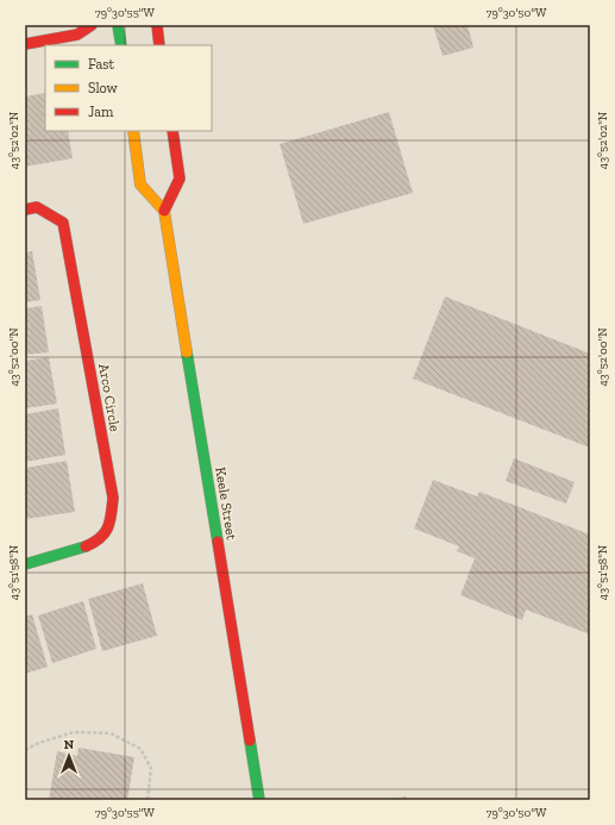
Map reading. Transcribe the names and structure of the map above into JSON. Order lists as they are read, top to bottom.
{
  "streets": {
    "main road": ["Arco Circle", "Keele Street"]
  },
  "legend": ["Fast", "Slow", "Jam"],
  "north": "top",
  "coordinates": [
    "79°30'55\"W",
    "79°30'50\"W",
    "43°52'02\"N",
    "43°52'00\"N",
    "43°51'58\"N"
  ]
}
